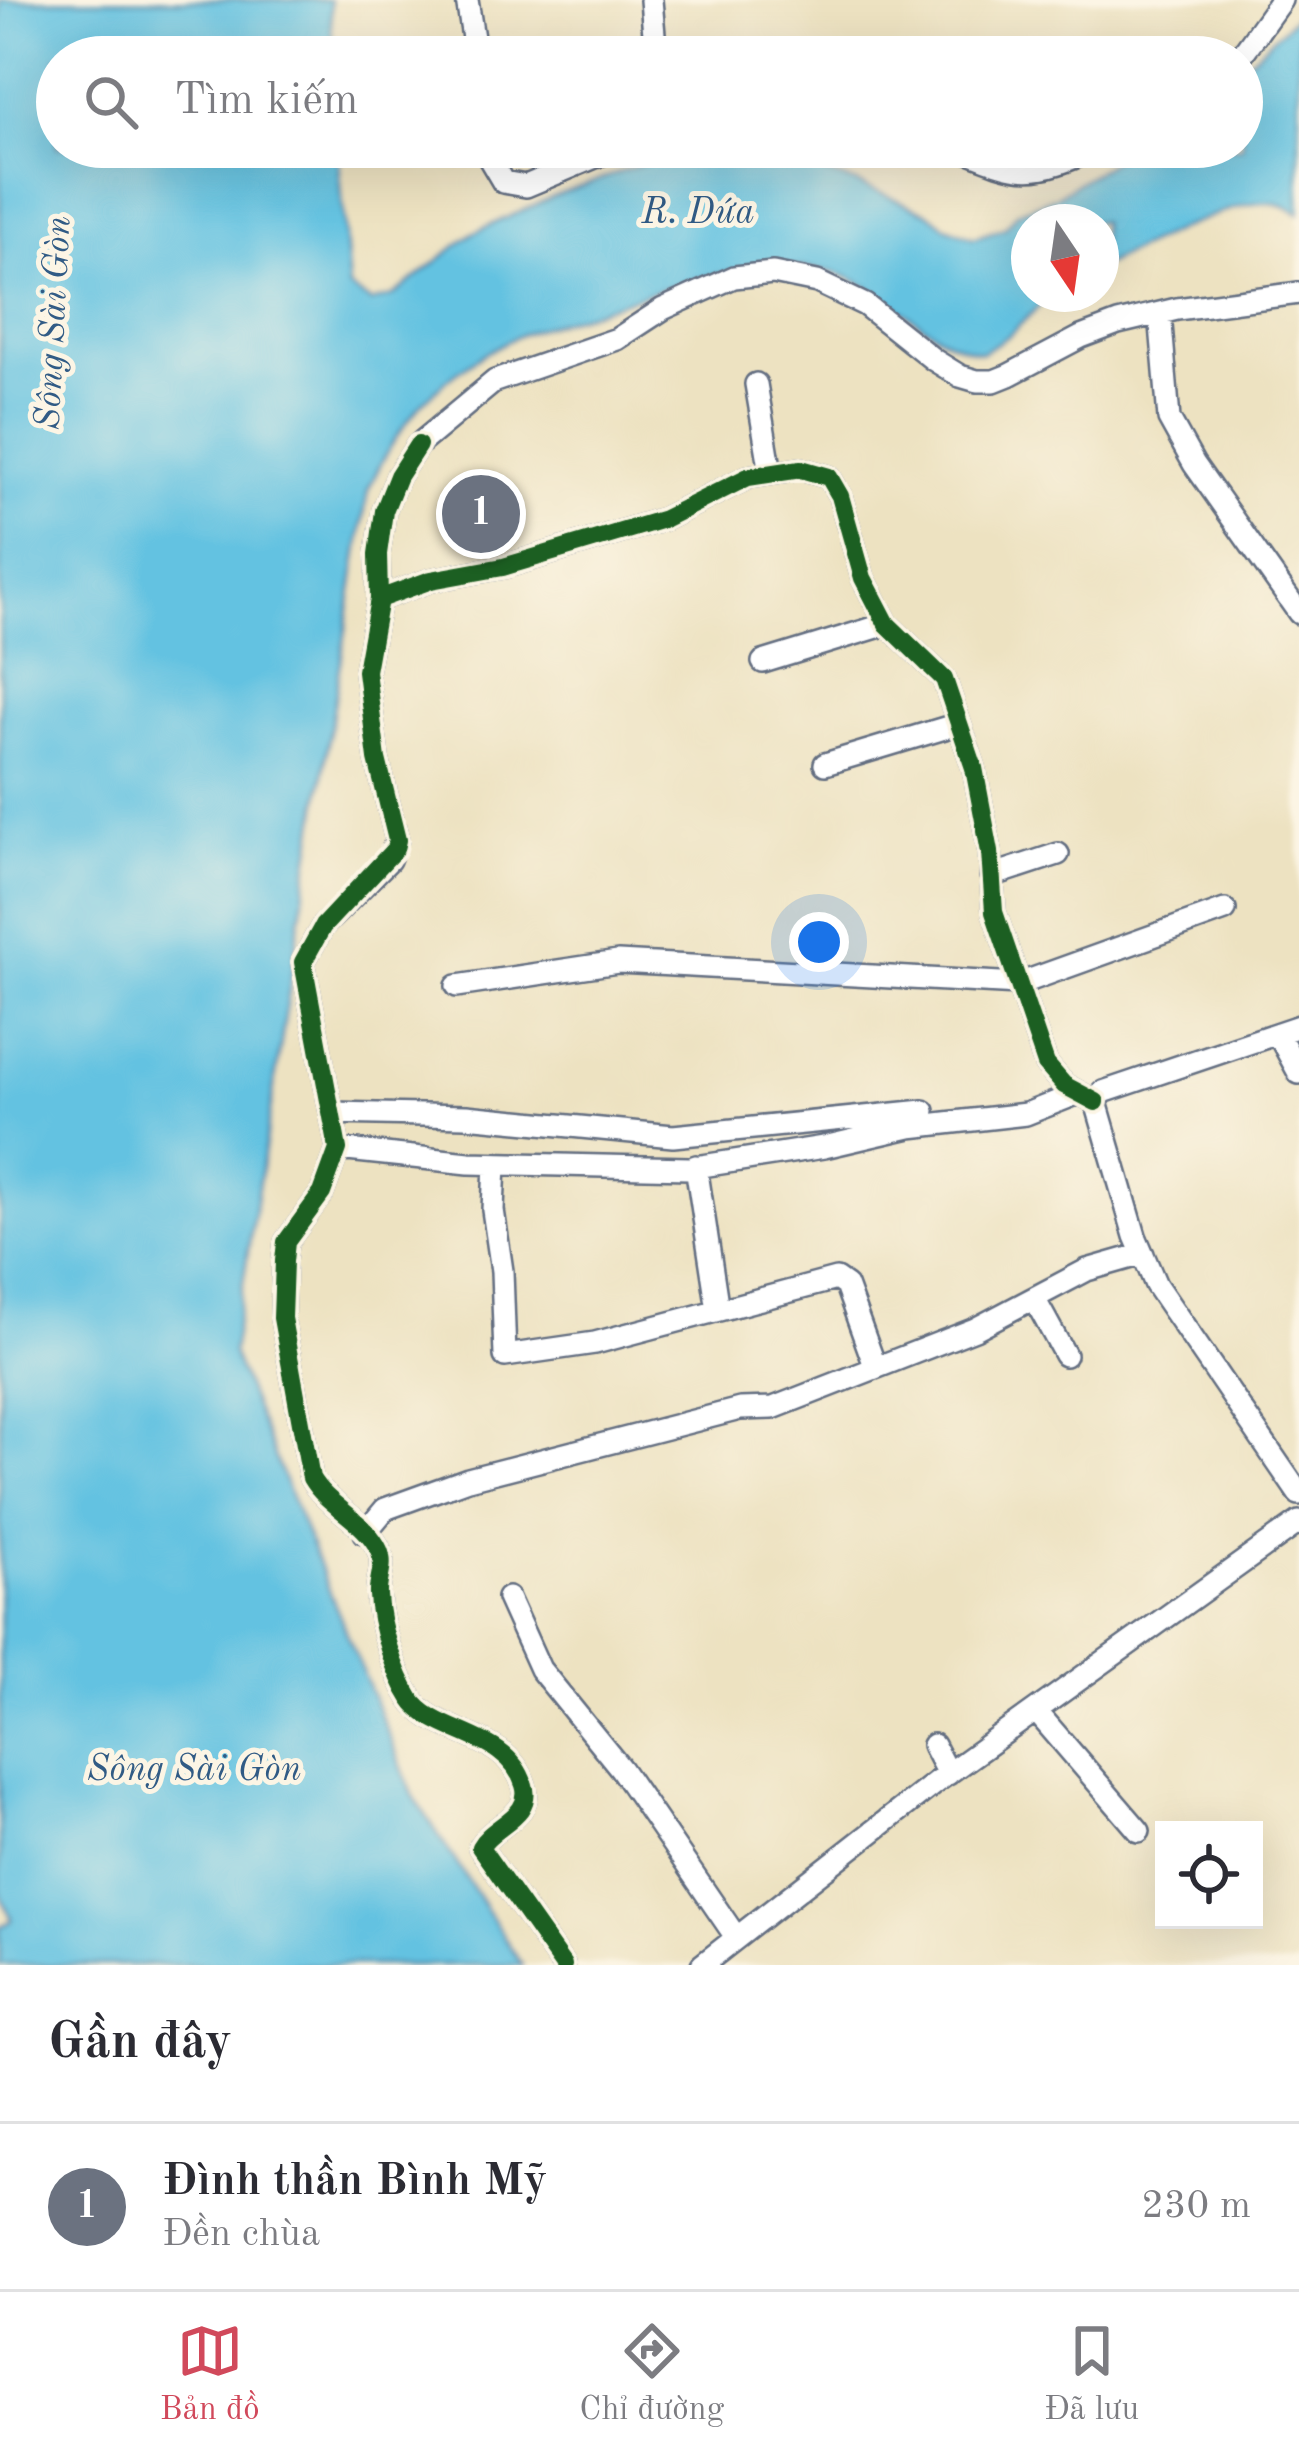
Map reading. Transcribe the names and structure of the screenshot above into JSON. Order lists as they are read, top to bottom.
{
  "water": ["R. Dứa", "Sông Sài Gòn"],
  "north": "bottom",
  "page": {
    "search": "Tìm kiếm",
    "pins": "1",
    "heading": "Gần đây",
    "list": [
      {
        "mark": "1",
        "name": "Đình thần Bình Mỹ",
        "note": "Đền chùa",
        "value": "230 m"
      }
    ],
    "nav": ["Bản đồ", "Chỉ đường", "Đã lưu"]
  }
}
